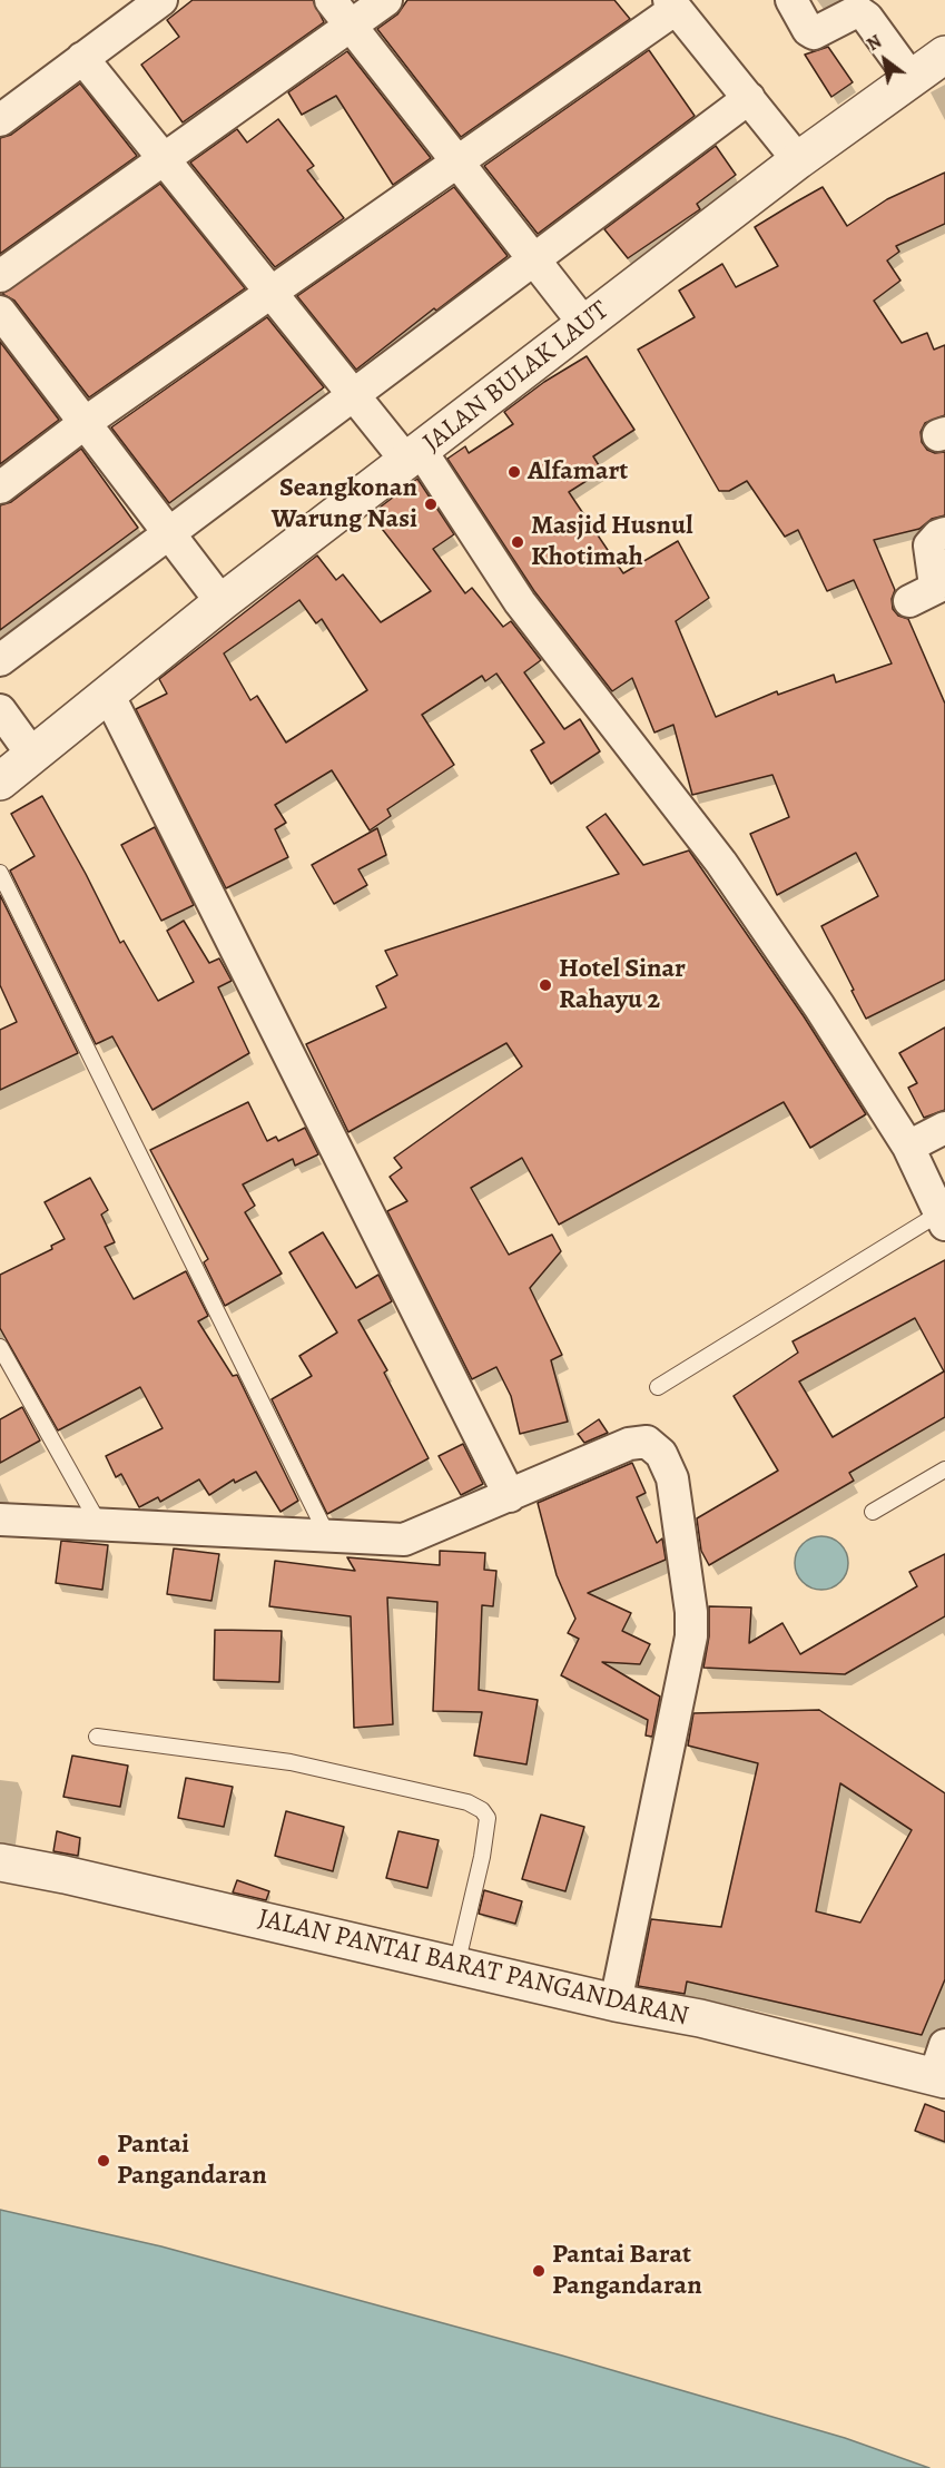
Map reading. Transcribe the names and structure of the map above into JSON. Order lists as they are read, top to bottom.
{
  "streets": {
    "street": ["JALAN BULAK LAUT", "JALAN PANTAI BARAT PANGANDARAN"]
  },
  "places": [
    "Alfamart",
    "Seangkonan Warung Nasi",
    "Masjid Husnul Khotimah",
    "Hotel Sinar Rahayu 2",
    "Pantai Pangandaran",
    "Pantai Barat Pangandaran"
  ],
  "north": "top left"
}
